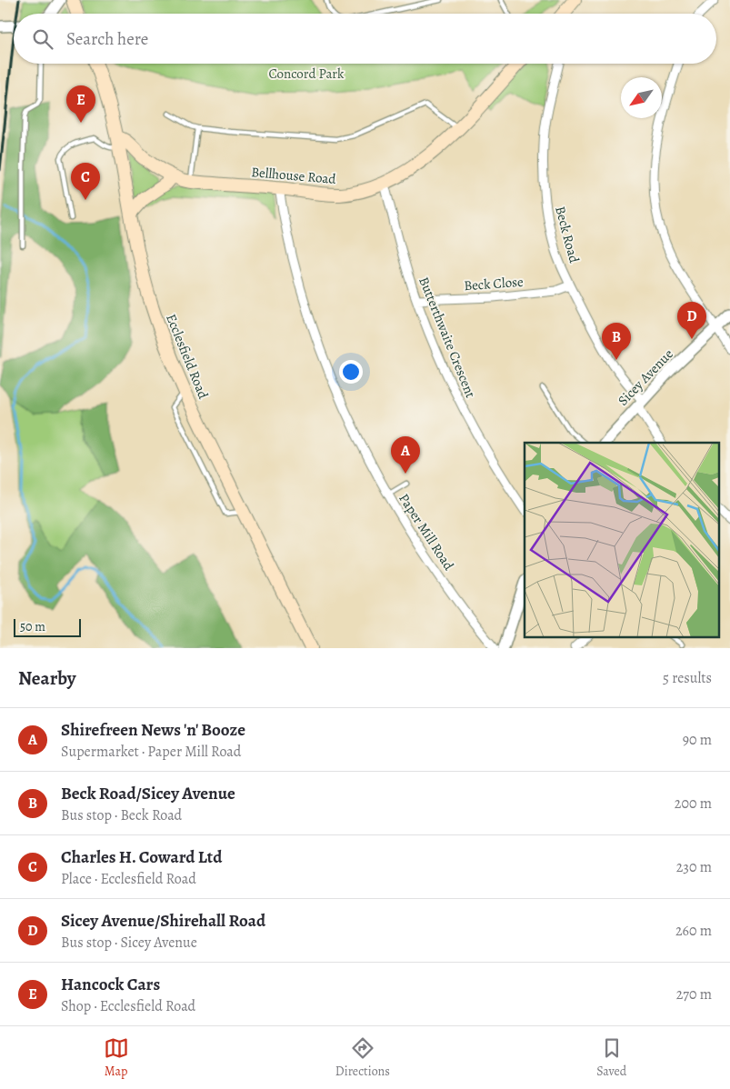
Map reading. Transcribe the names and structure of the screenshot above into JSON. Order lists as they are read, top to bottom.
{
  "streets": {
    "main road": ["Bellhouse Road", "Ecclesfield Road"],
    "street": [
      "Beck Road",
      "Beck Close",
      "Butterthwaite Crescent",
      "Sicey Avenue",
      "Paper Mill Road"
    ]
  },
  "crossings": [
    ["Bellhouse Road", "Butterthwaite Crescent"],
    ["Bellhouse Road", "Ecclesfield Road"],
    ["Bellhouse Road", "Paper Mill Road"],
    ["Beck Road", "Beck Close"],
    ["Beck Road", "Sicey Avenue"],
    ["Beck Close", "Butterthwaite Crescent"]
  ],
  "parks": ["Concord Park"],
  "scale_bar": "50 m",
  "north": "bottom left",
  "page": {
    "search": "Search here",
    "pins": [
      "E",
      "C",
      "D",
      "B",
      "A"
    ],
    "scale": "50 m",
    "heading": ["Nearby", "5 results"],
    "list": [
      {
        "mark": "A",
        "name": "Shirefreen News 'n' Booze",
        "note": "Supermarket · Paper Mill Road",
        "value": "90 m"
      },
      {
        "mark": "B",
        "name": "Beck Road/Sicey Avenue",
        "note": "Bus stop · Beck Road",
        "value": "200 m"
      },
      {
        "mark": "C",
        "name": "Charles H. Coward Ltd",
        "note": "Place · Ecclesfield Road",
        "value": "230 m"
      },
      {
        "mark": "D",
        "name": "Sicey Avenue/Shirehall Road",
        "note": "Bus stop · Sicey Avenue",
        "value": "260 m"
      },
      {
        "mark": "E",
        "name": "Hancock Cars",
        "note": "Shop · Ecclesfield Road",
        "value": "270 m"
      }
    ],
    "nav": ["Map", "Directions", "Saved"]
  }
}
